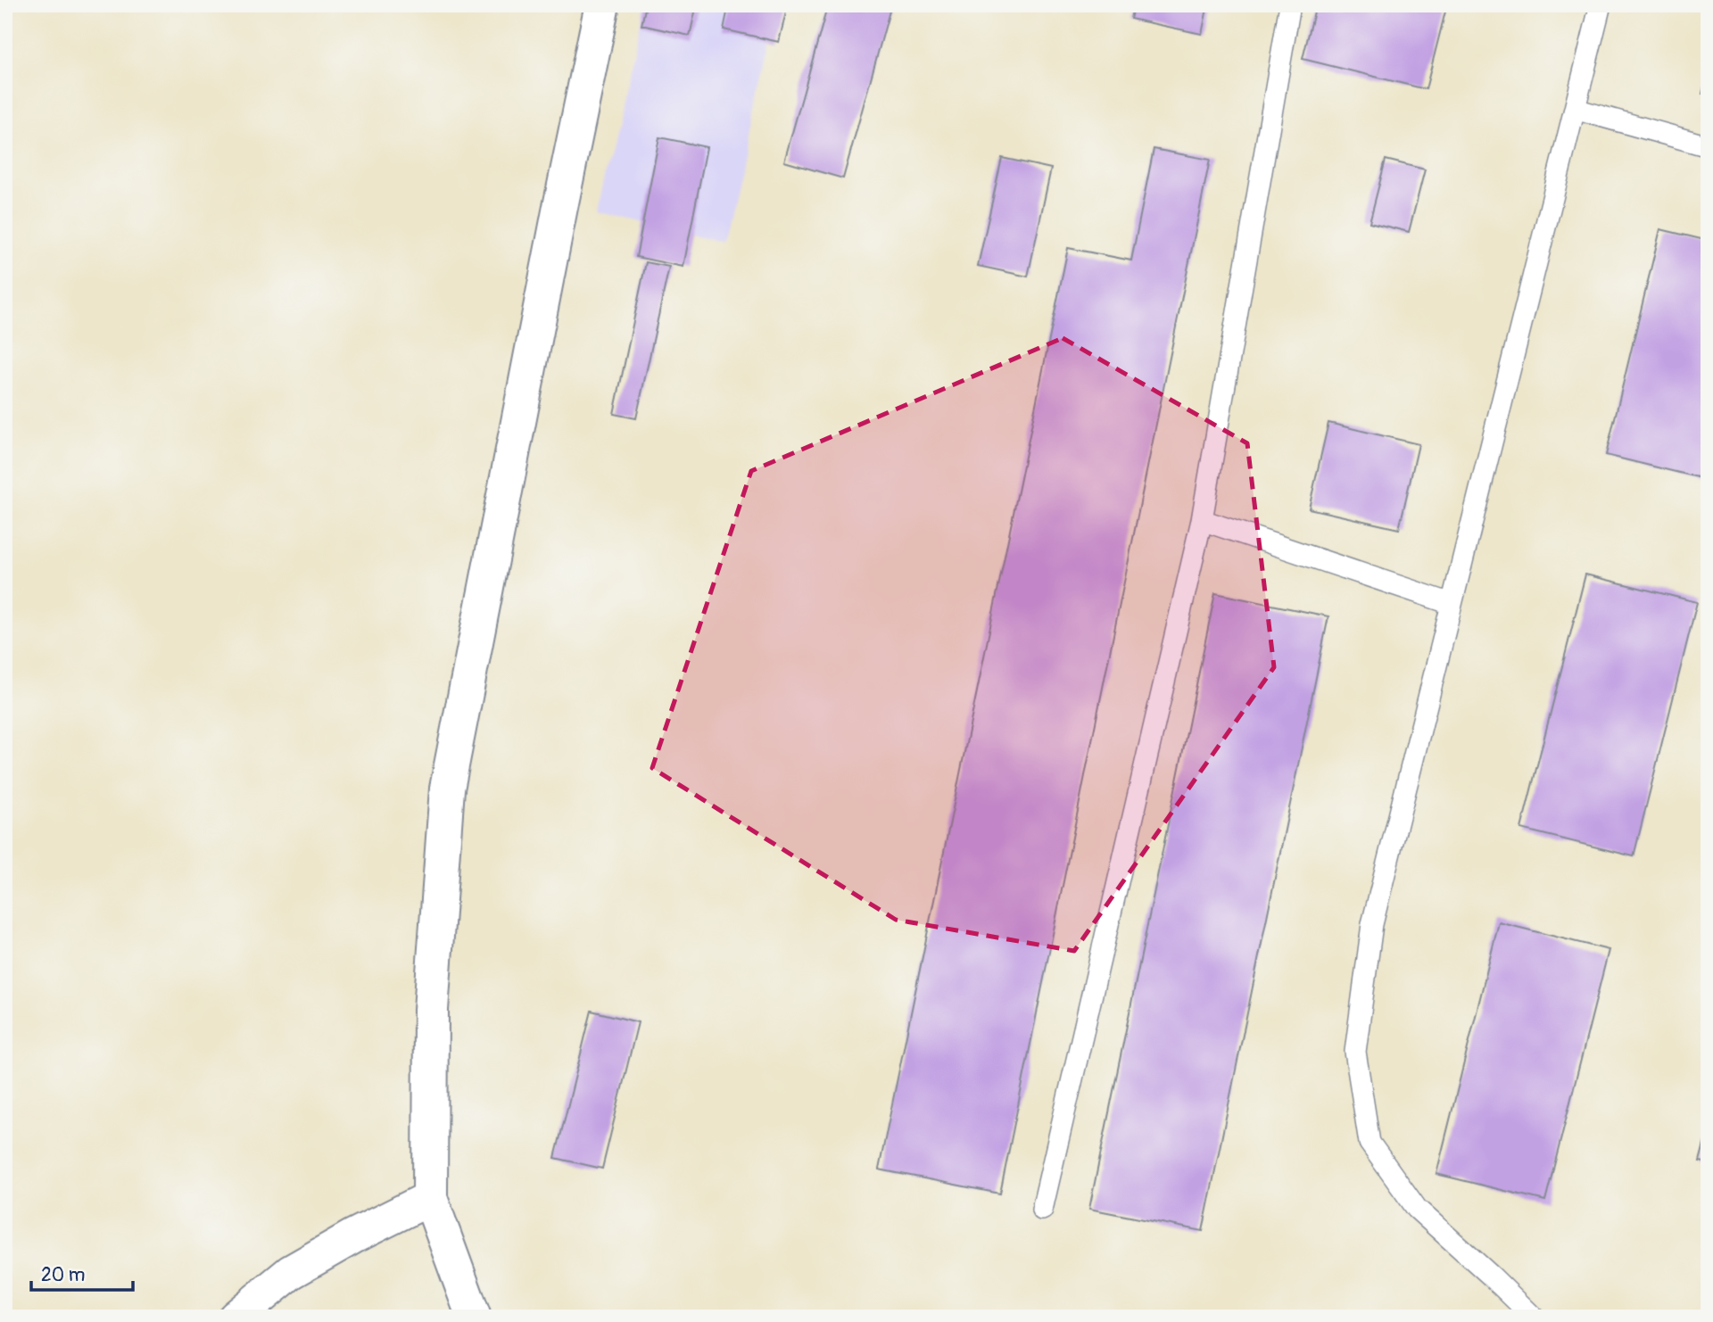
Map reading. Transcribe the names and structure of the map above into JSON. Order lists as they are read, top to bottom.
{
  "scale_bar": "20 m"
}
